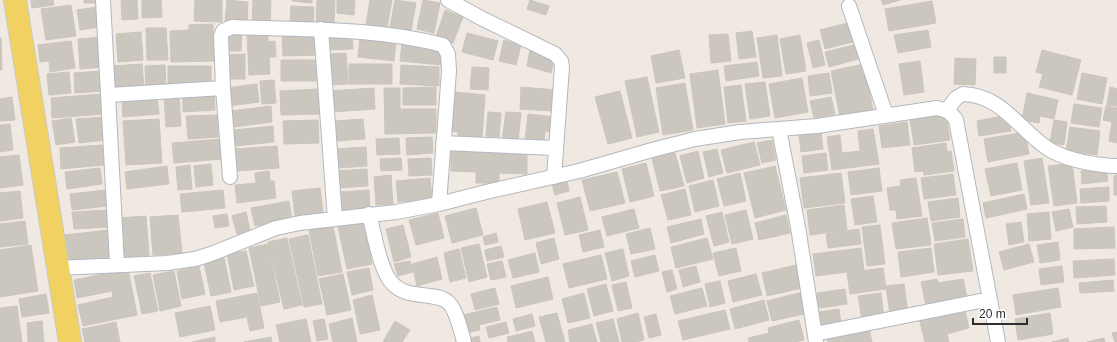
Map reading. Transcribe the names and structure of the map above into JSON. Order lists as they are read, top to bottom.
{
  "scale_bar": "20 m"
}
